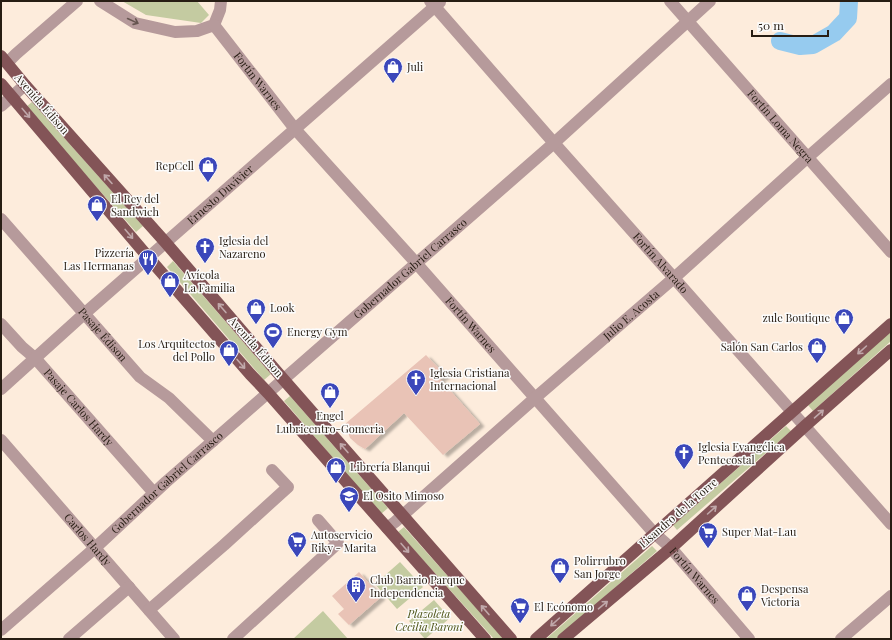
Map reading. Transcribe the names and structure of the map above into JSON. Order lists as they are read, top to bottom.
{
  "streets": {
    "main road": ["Avenida Édison", "Lisandro de la Torre"],
    "street": [
      "Fortín Warnes",
      "Fortín Loma Negra",
      "Ernesto Duvivier",
      "Fortín Alvarado",
      "Gobernador Gabriel Carrasco",
      "Julio E. Acosta",
      "Pasaje Édison",
      "Pasaje Carlos Hardy",
      "Carlos Hardy"
    ]
  },
  "crossings": [
    ["Fortín Warnes", "Ernesto Duvivier"],
    ["Fortín Warnes", "Gobernador Gabriel Carrasco"],
    ["Fortín Warnes", "Julio E. Acosta"],
    ["Fortín Warnes", "Lisandro de la Torre"],
    ["Avenida Édison", "Ernesto Duvivier"],
    ["Avenida Édison", "Gobernador Gabriel Carrasco"],
    ["Avenida Édison", "Julio E. Acosta"],
    ["Fortín Loma Negra", "Gobernador Gabriel Carrasco"],
    ["Fortín Loma Negra", "Julio E. Acosta"],
    ["Ernesto Duvivier", "Fortín Alvarado"],
    ["Ernesto Duvivier", "Pasaje Édison"],
    ["Ernesto Duvivier", "Pasaje Carlos Hardy"],
    ["Fortín Alvarado", "Gobernador Gabriel Carrasco"],
    ["Fortín Alvarado", "Julio E. Acosta"],
    ["Fortín Alvarado", "Lisandro de la Torre"],
    ["Gobernador Gabriel Carrasco", "Pasaje Édison"],
    ["Gobernador Gabriel Carrasco", "Pasaje Carlos Hardy"],
    ["Gobernador Gabriel Carrasco", "Carlos Hardy"]
  ],
  "parks": ["Plazoleta Cecilia Baroni"],
  "places": {
    "shop": [
      "Juli",
      "RepCell",
      "El Rey del Sandwich",
      "Avícola La Familia",
      "Look",
      "zule Boutique",
      "Salón San Carlos",
      "Los Arquitectos del Pollo",
      "Engel Lubricentro-Gomeria",
      "Librería Blanqui",
      "Polirrubro San Jorge",
      "Despensa Victoria"
    ],
    "church": ["Iglesia del Nazareno", "Iglesia Cristiana Internacional", "Iglesia Evangélica Pentecostal"],
    "restaurant": ["Pizzería Las Hermanas"],
    "sports": ["Energy Gym"],
    "school or university": ["El Osito Mimoso"],
    "supermarket": ["Super Mat-Lau", "Autoservicio Riky - Marita", "El Ecónomo"],
    "building": ["Club Barrio Parque Independencia"]
  },
  "scale_bar": "50 m"
}
